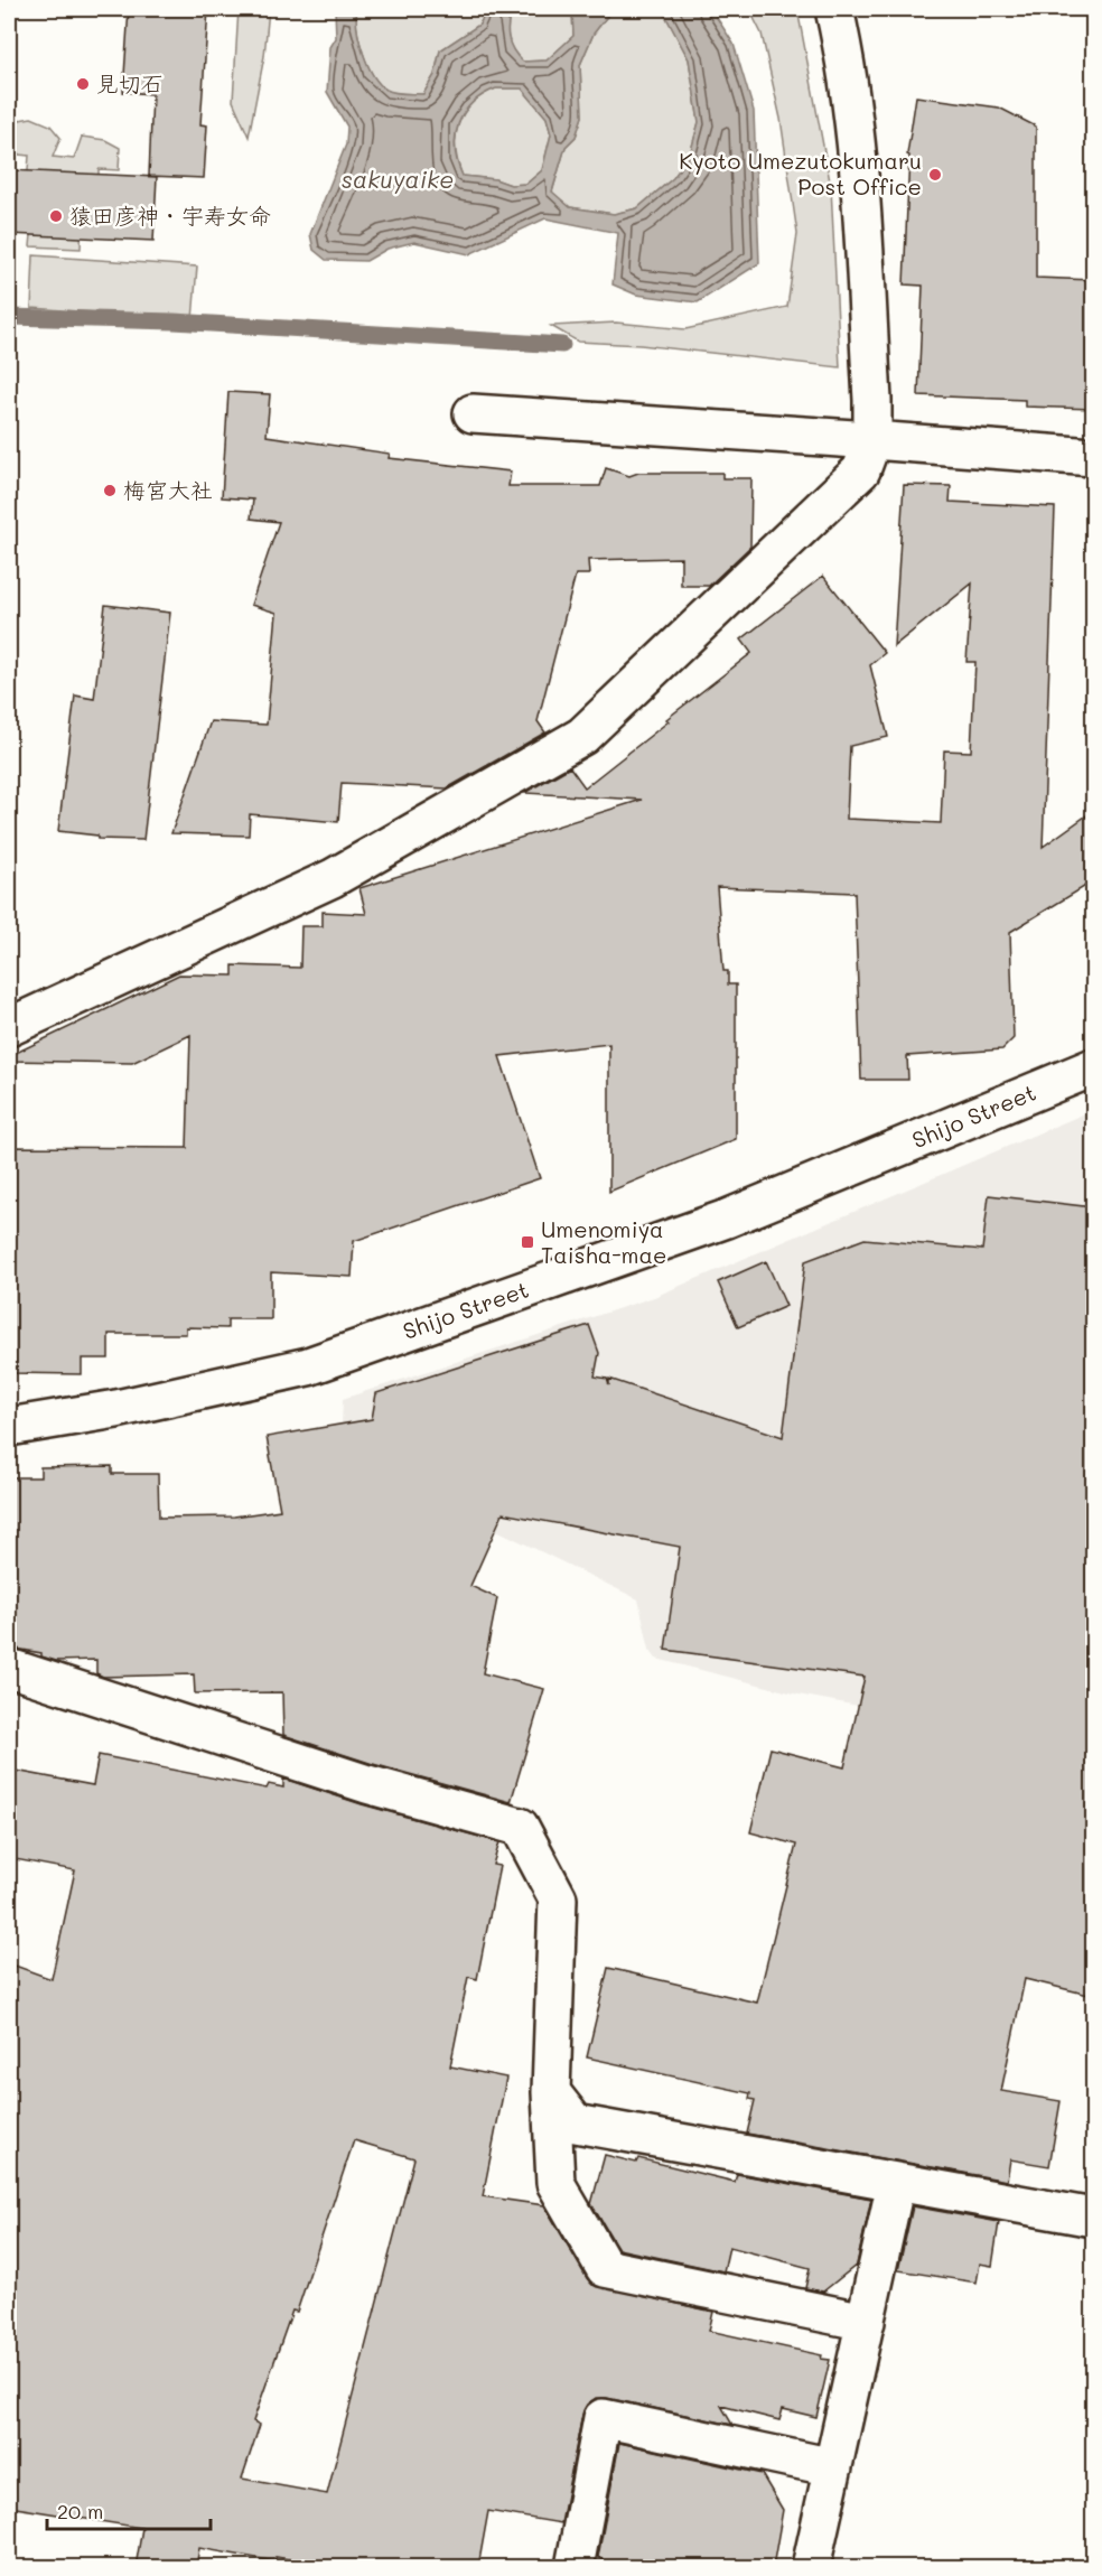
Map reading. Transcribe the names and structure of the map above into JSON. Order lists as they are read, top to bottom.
{
  "streets": {
    "street": ["Shijo Street"]
  },
  "water": ["sakuyaike"],
  "places": {
    "other": [
      "見切石",
      "Kyoto Umezutokumaru Post Office",
      "猿田彦神・宇寿女命",
      "梅宮大社"
    ],
    "transit": ["Umenomiya Taisha-mae"]
  },
  "scale_bar": "20 m"
}
